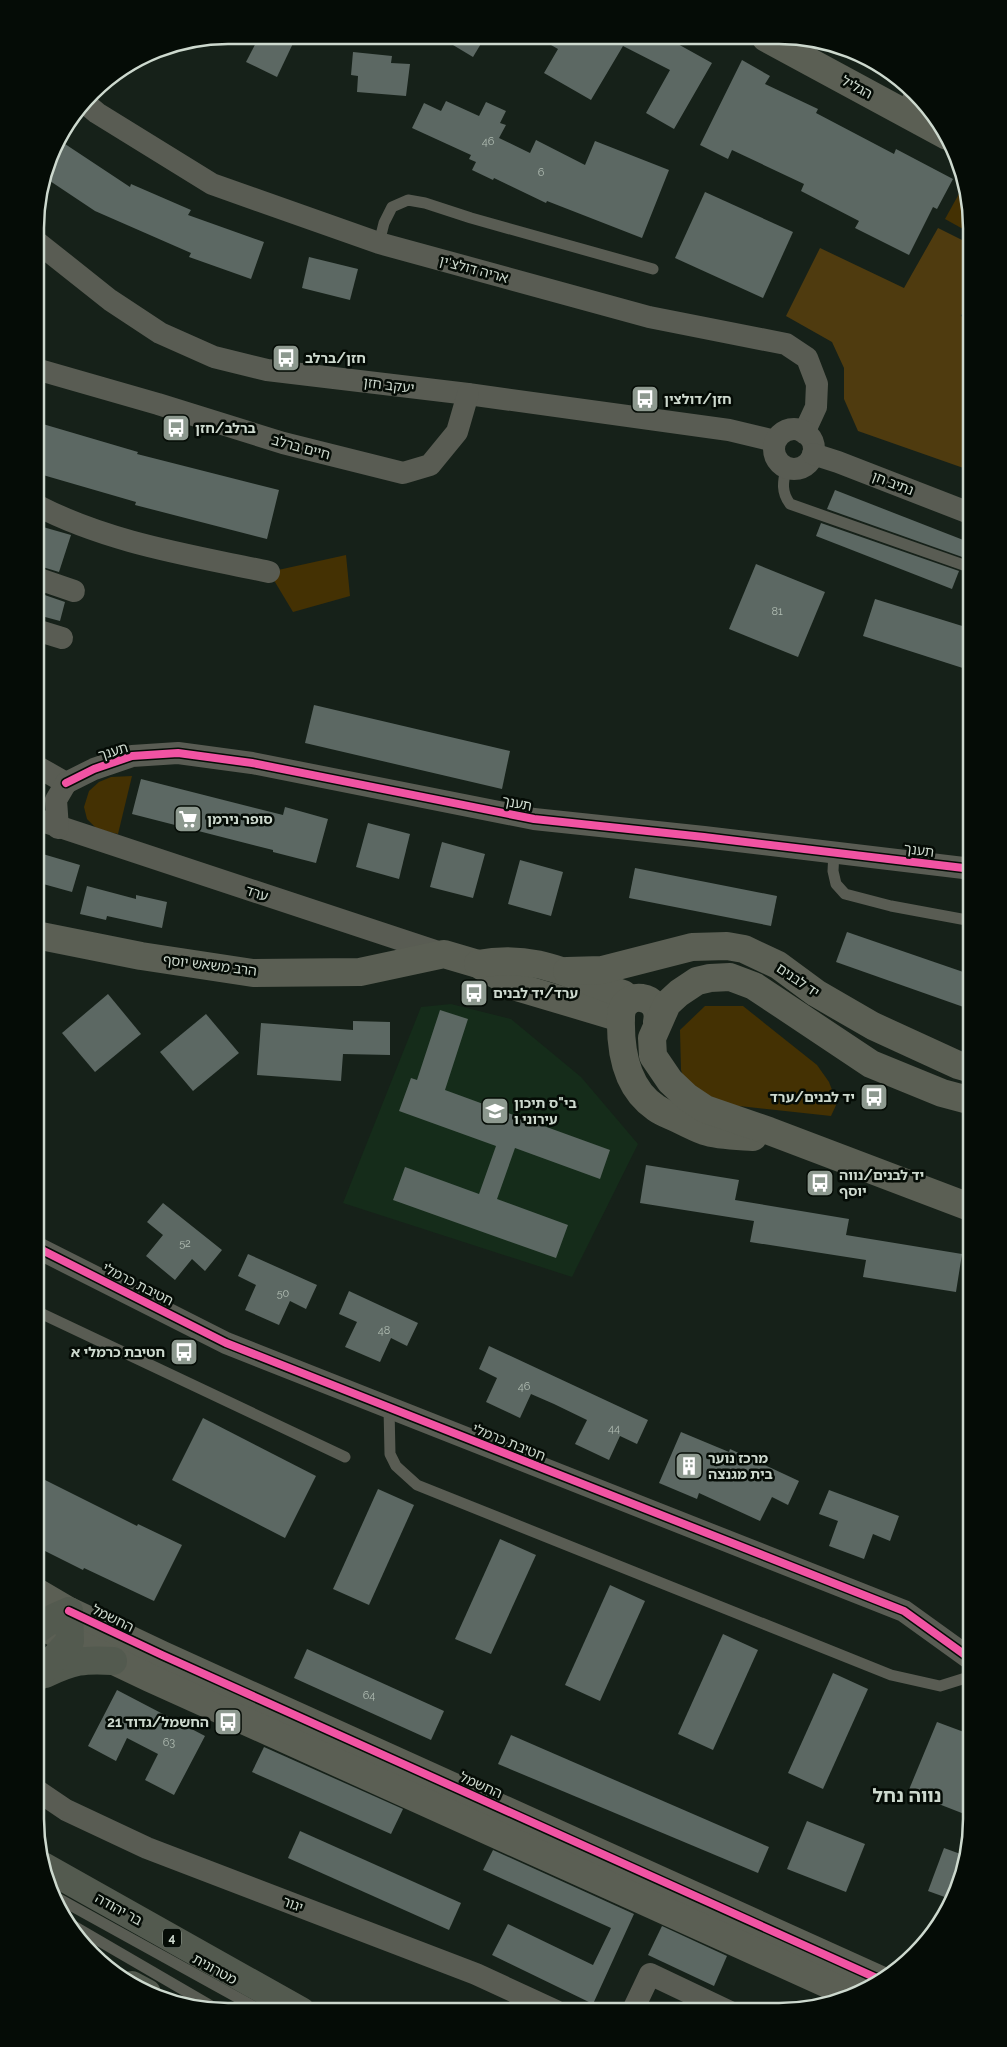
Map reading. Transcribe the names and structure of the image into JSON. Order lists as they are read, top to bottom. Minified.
{"streets":{"highway":["בר יהודה","4"],"street":["הגליל","אריה דולצ'ין","יעקב חזן","חיים ברלב","נתיב חן","תענך","ערד","הרב משאש יוסף","יד לבנים","חטיבת כרמלי","החשמל","יגור"],"lane":["מטרונית"]},"crossings":[["אריה דולצ'ין","יעקב חזן"],["אריה דולצ'ין","נתיב חן"],["יעקב חזן","חיים ברלב"],["יעקב חזן","נתיב חן"],["ערד","הרב משאש יוסף"],["ערד","יד לבנים"]],"districts":["נווה נחל"],"places":{"bus stop":["חזן/ברלב","חזן/דולצין","ברלב/חזן","ערד/יד לבנים","יד לבנים/ערד","יד לבנים/נווה יוסף","חטיבת כרמלי א","החשמל/גדוד 21"],"supermarket":["סופר נירמן"],"school or university":["בי\"ס תיכון עירוני ו"],"building":["מרכז נוער בית מגנצה"]},"house_numbers":["46","6","81","52","50","48","46","44","64","63"]}
